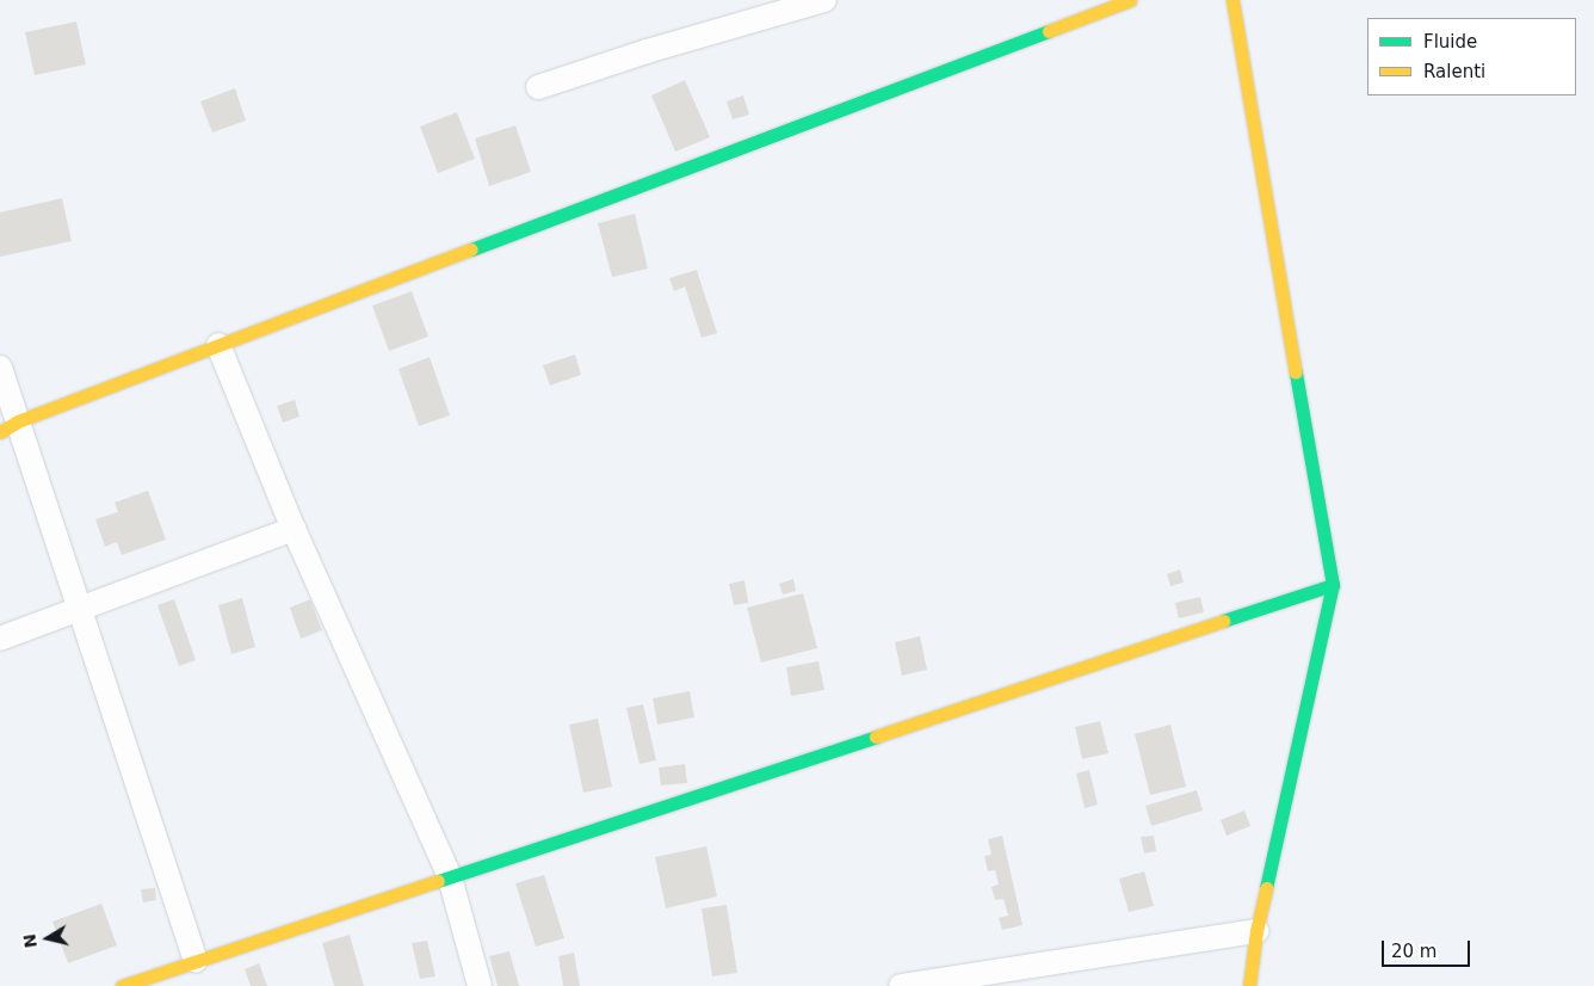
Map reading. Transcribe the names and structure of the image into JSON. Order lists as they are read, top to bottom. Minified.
{"legend":["Fluide","Ralenti"],"scale_bar":"20 m","north":"left"}
